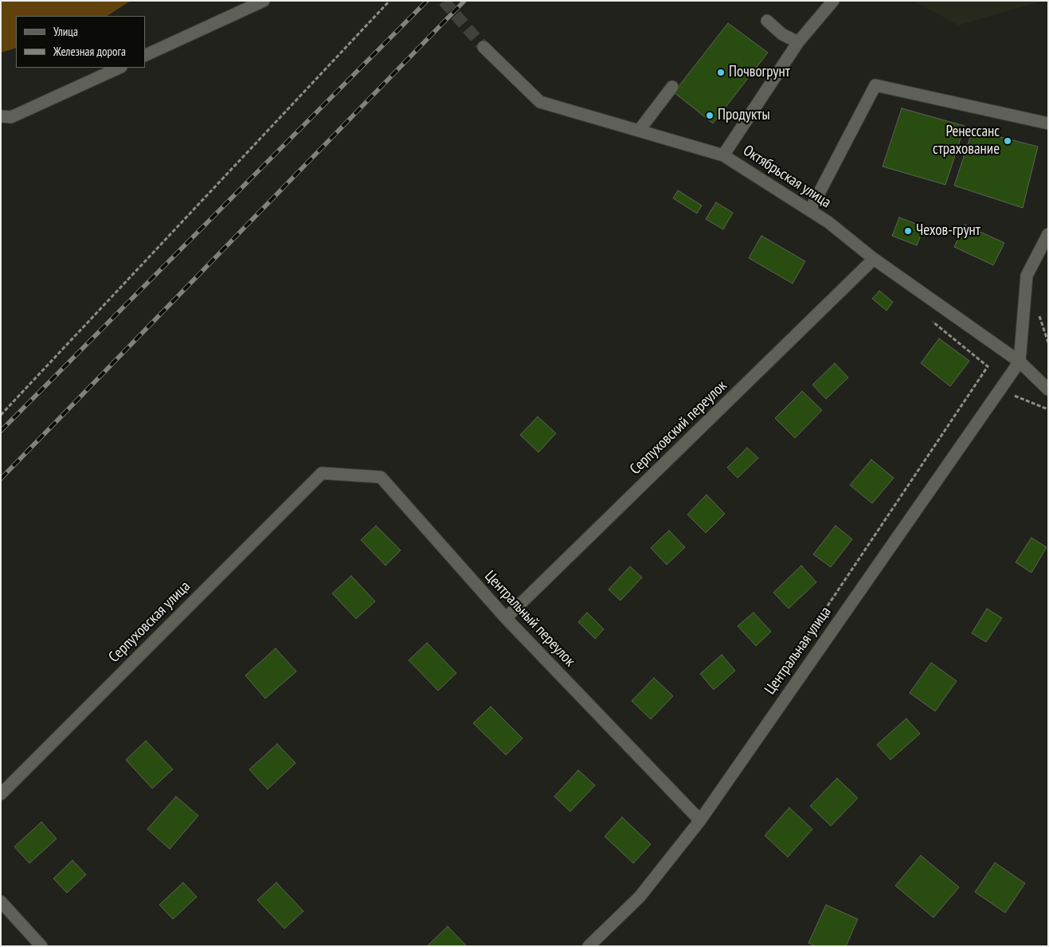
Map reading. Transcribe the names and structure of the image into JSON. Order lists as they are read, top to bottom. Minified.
{"streets":{"street":["Октябрьская улица","Серпуховский переулок","Центральный переулок","Серпуховская улица","Центральная улица"]},"crossings":[["Октябрьская улица","Серпуховский переулок"],["Октябрьская улица","Центральная улица"],["Серпуховский переулок","Центральный переулок"],["Центральный переулок","Серпуховская улица"],["Центральный переулок","Центральная улица"]],"places":["Почвогрунт","Продукты","Ренессанс страхование","Чехов-грунт"],"legend":["Улица","Железная дорога"]}
